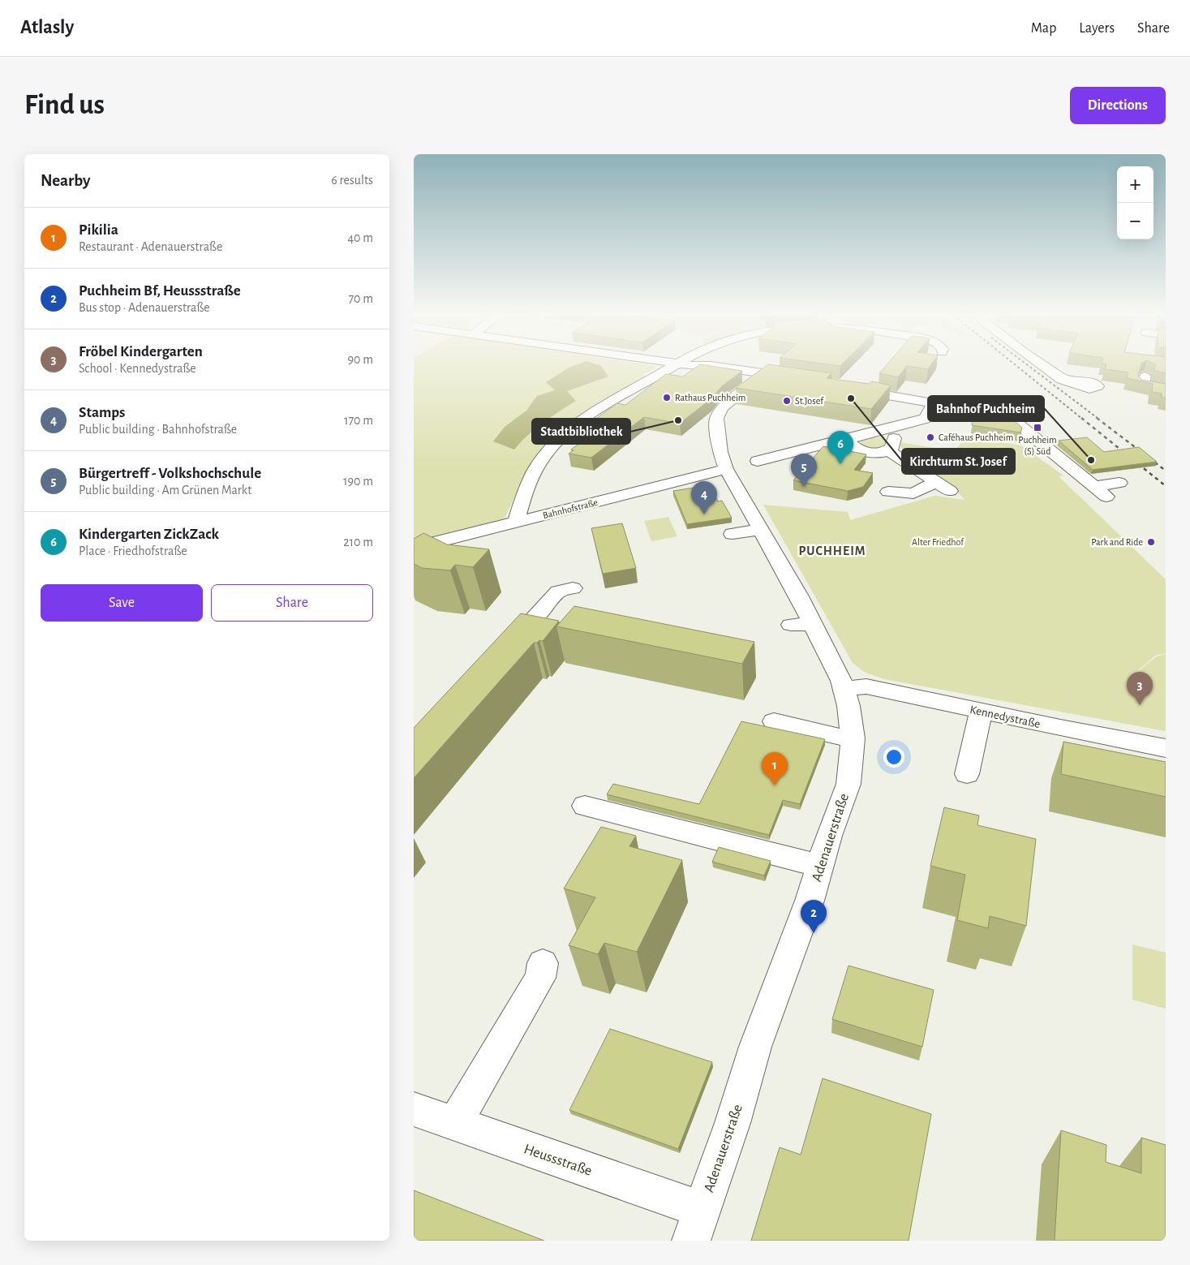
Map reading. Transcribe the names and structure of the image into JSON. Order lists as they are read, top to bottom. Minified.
{"streets":{"street":["Bahnhofstraße","Kennedystraße","Adenauerstraße","Heussstraße"]},"crossings":[["Bahnhofstraße","Adenauerstraße"],["Kennedystraße","Adenauerstraße"],["Adenauerstraße","Heussstraße"]],"districts":["PUCHHEIM"],"parks":["Alter Friedhof"],"places":{"other":["Rathaus Puchheim","Kirchturm St. Josef","St.Josef","Stadtbibliothek","Caféhaus Puchheim","Bahnhof Puchheim","Park and Ride"],"transit":["Puchheim (S) Süd"]},"page":{"header":"Atlasly","nav":["Map","Layers","Share"],"buttons":["Directions",["Save","Share"]],"title":"Find us","heading":["Nearby","6 results"],"map_buttons":["+","−"],"list":[{"mark":"1","name":"Pikilia","note":"Restaurant · Adenauerstraße","value":"40 m"},{"mark":"2","name":"Puchheim Bf, Heussstraße","note":"Bus stop · Adenauerstraße","value":"70 m"},{"mark":"3","name":"Fröbel Kindergarten","note":"School · Kennedystraße","value":"90 m"},{"mark":"4","name":"Stamps","note":"Public building · Bahnhofstraße","value":"170 m"},{"mark":"5","name":"Bürgertreff - Volkshochschule","note":"Public building · Am Grünen Markt","value":"190 m"},{"mark":"6","name":"Kindergarten ZickZack","note":"Place · Friedhofstraße","value":"210 m"}],"pins":["6","5","4","3","1","2"]}}
